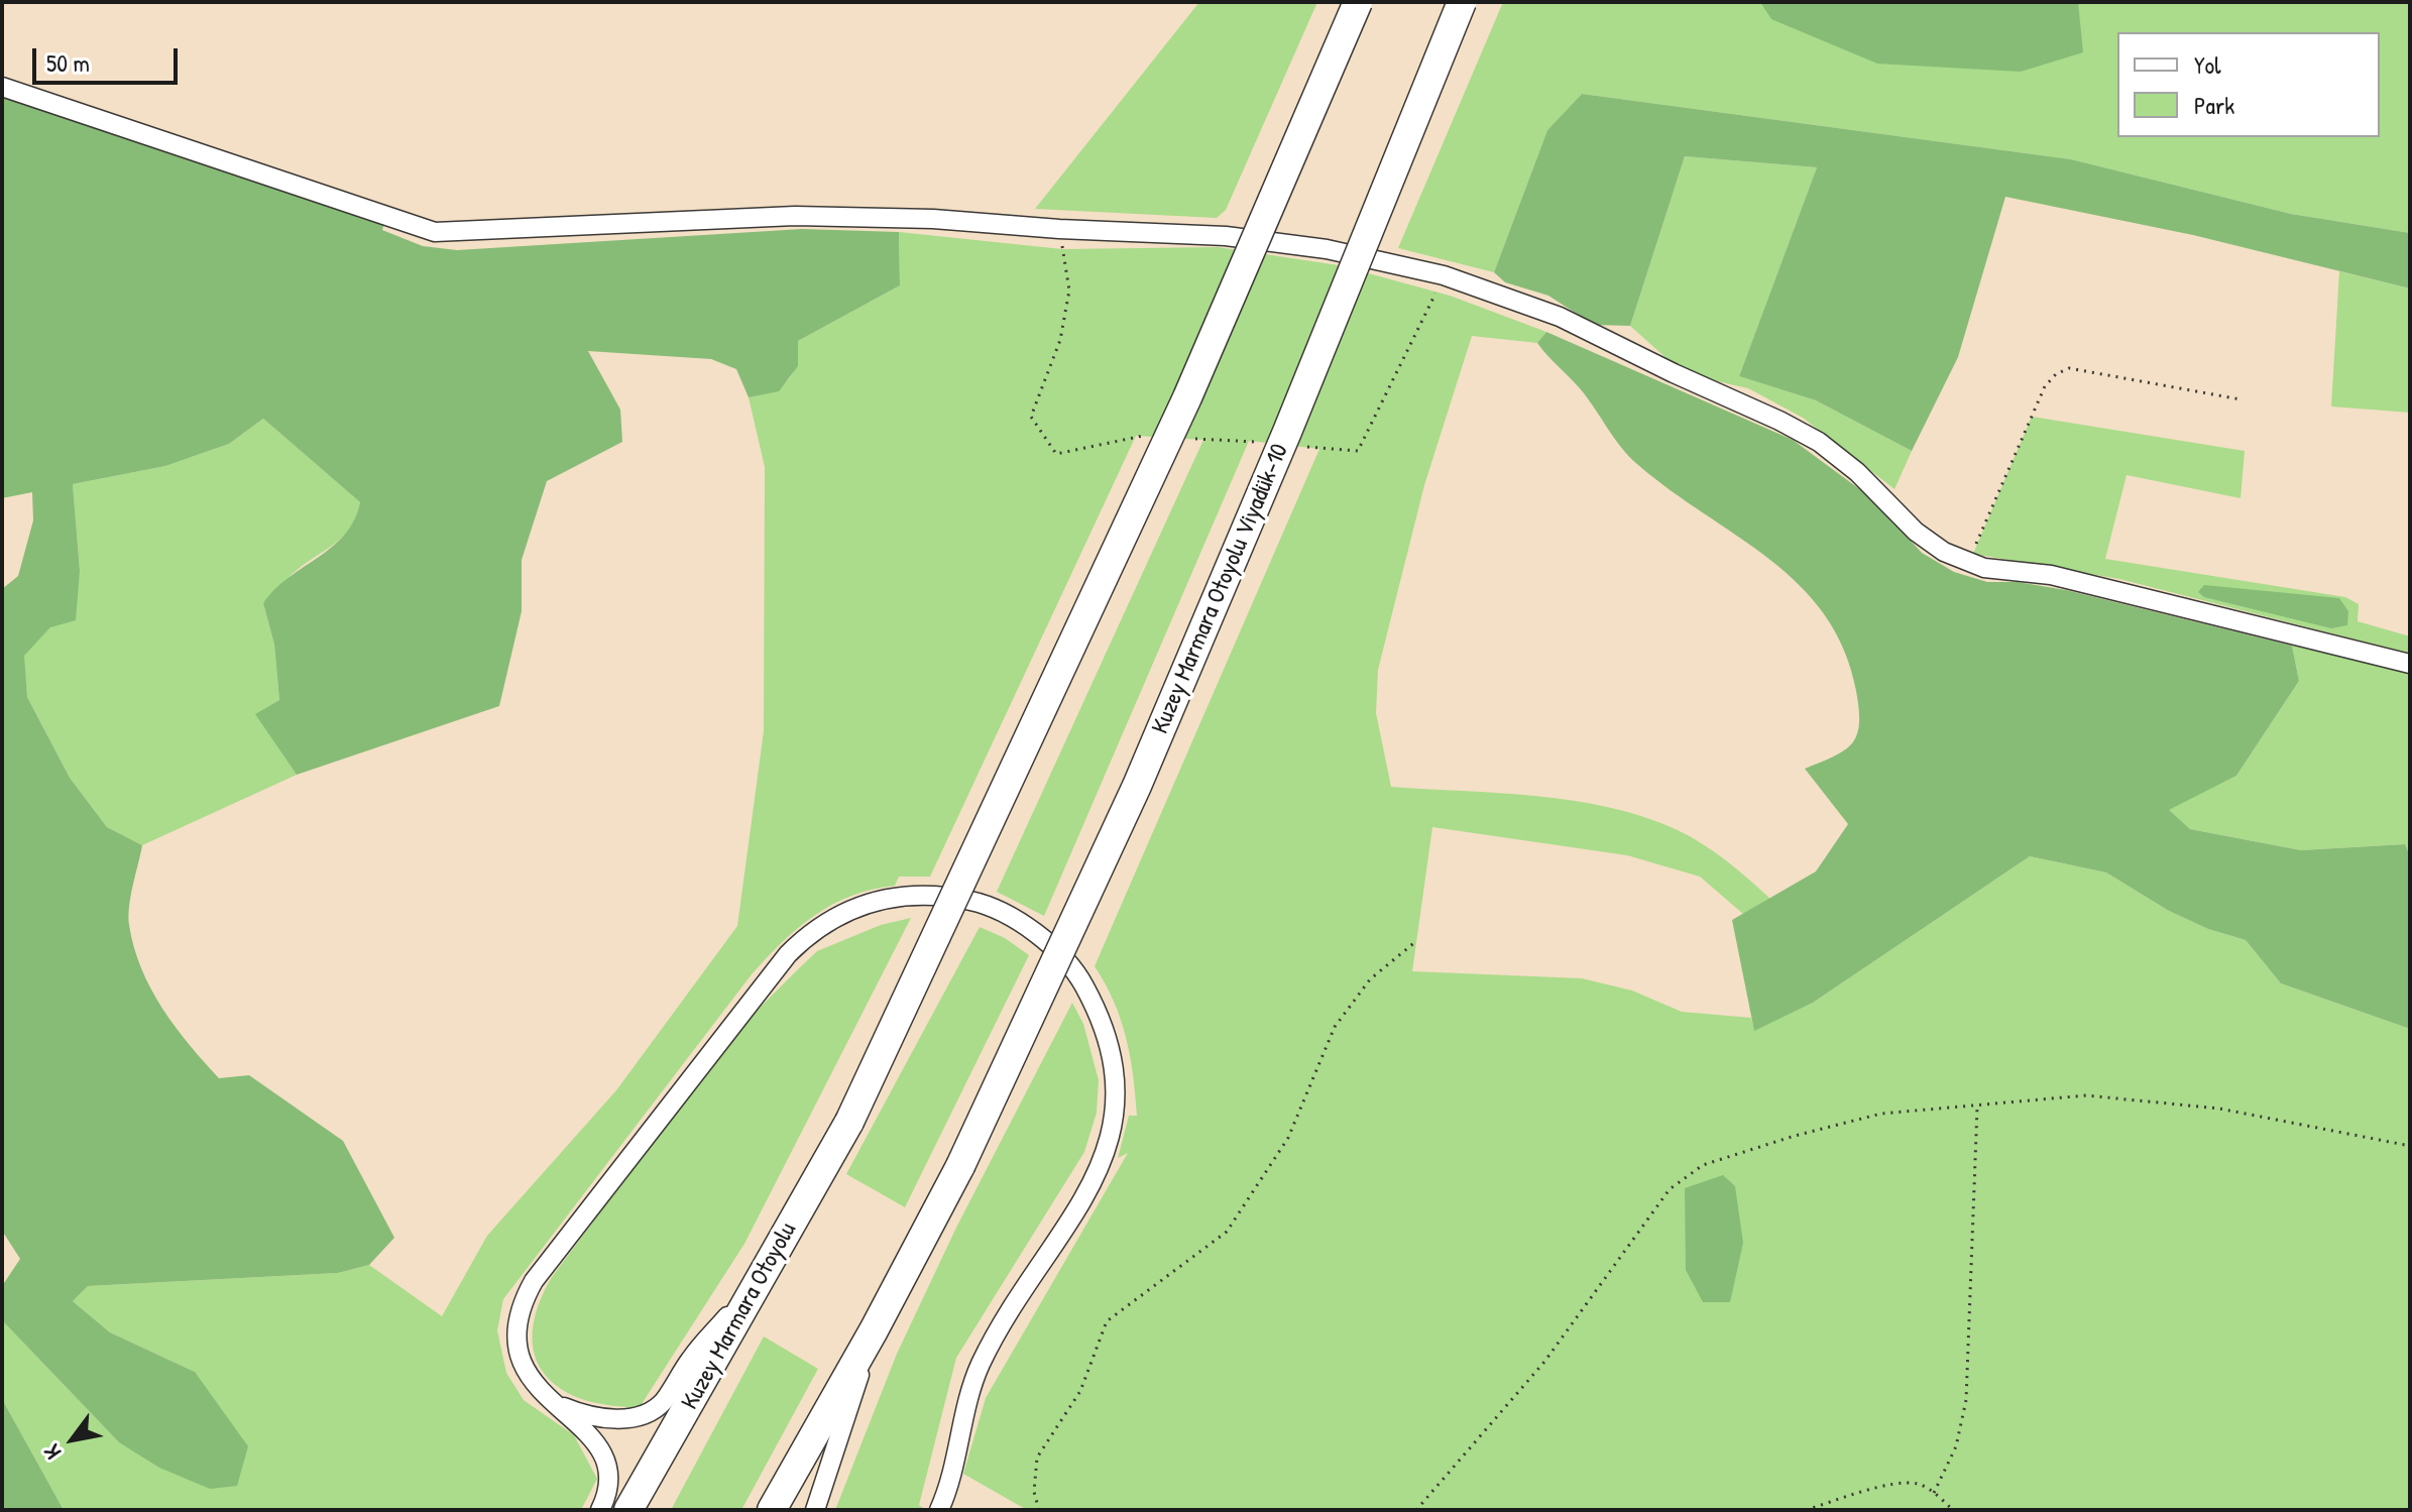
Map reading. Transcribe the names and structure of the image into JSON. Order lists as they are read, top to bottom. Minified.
{"streets":{"highway":["Kuzey Marmara Otoyolu Viyadük-10","Kuzey Marmara Otoyolu"]},"legend":["Yol","Park"],"scale_bar":"50 m","north":"bottom left"}
